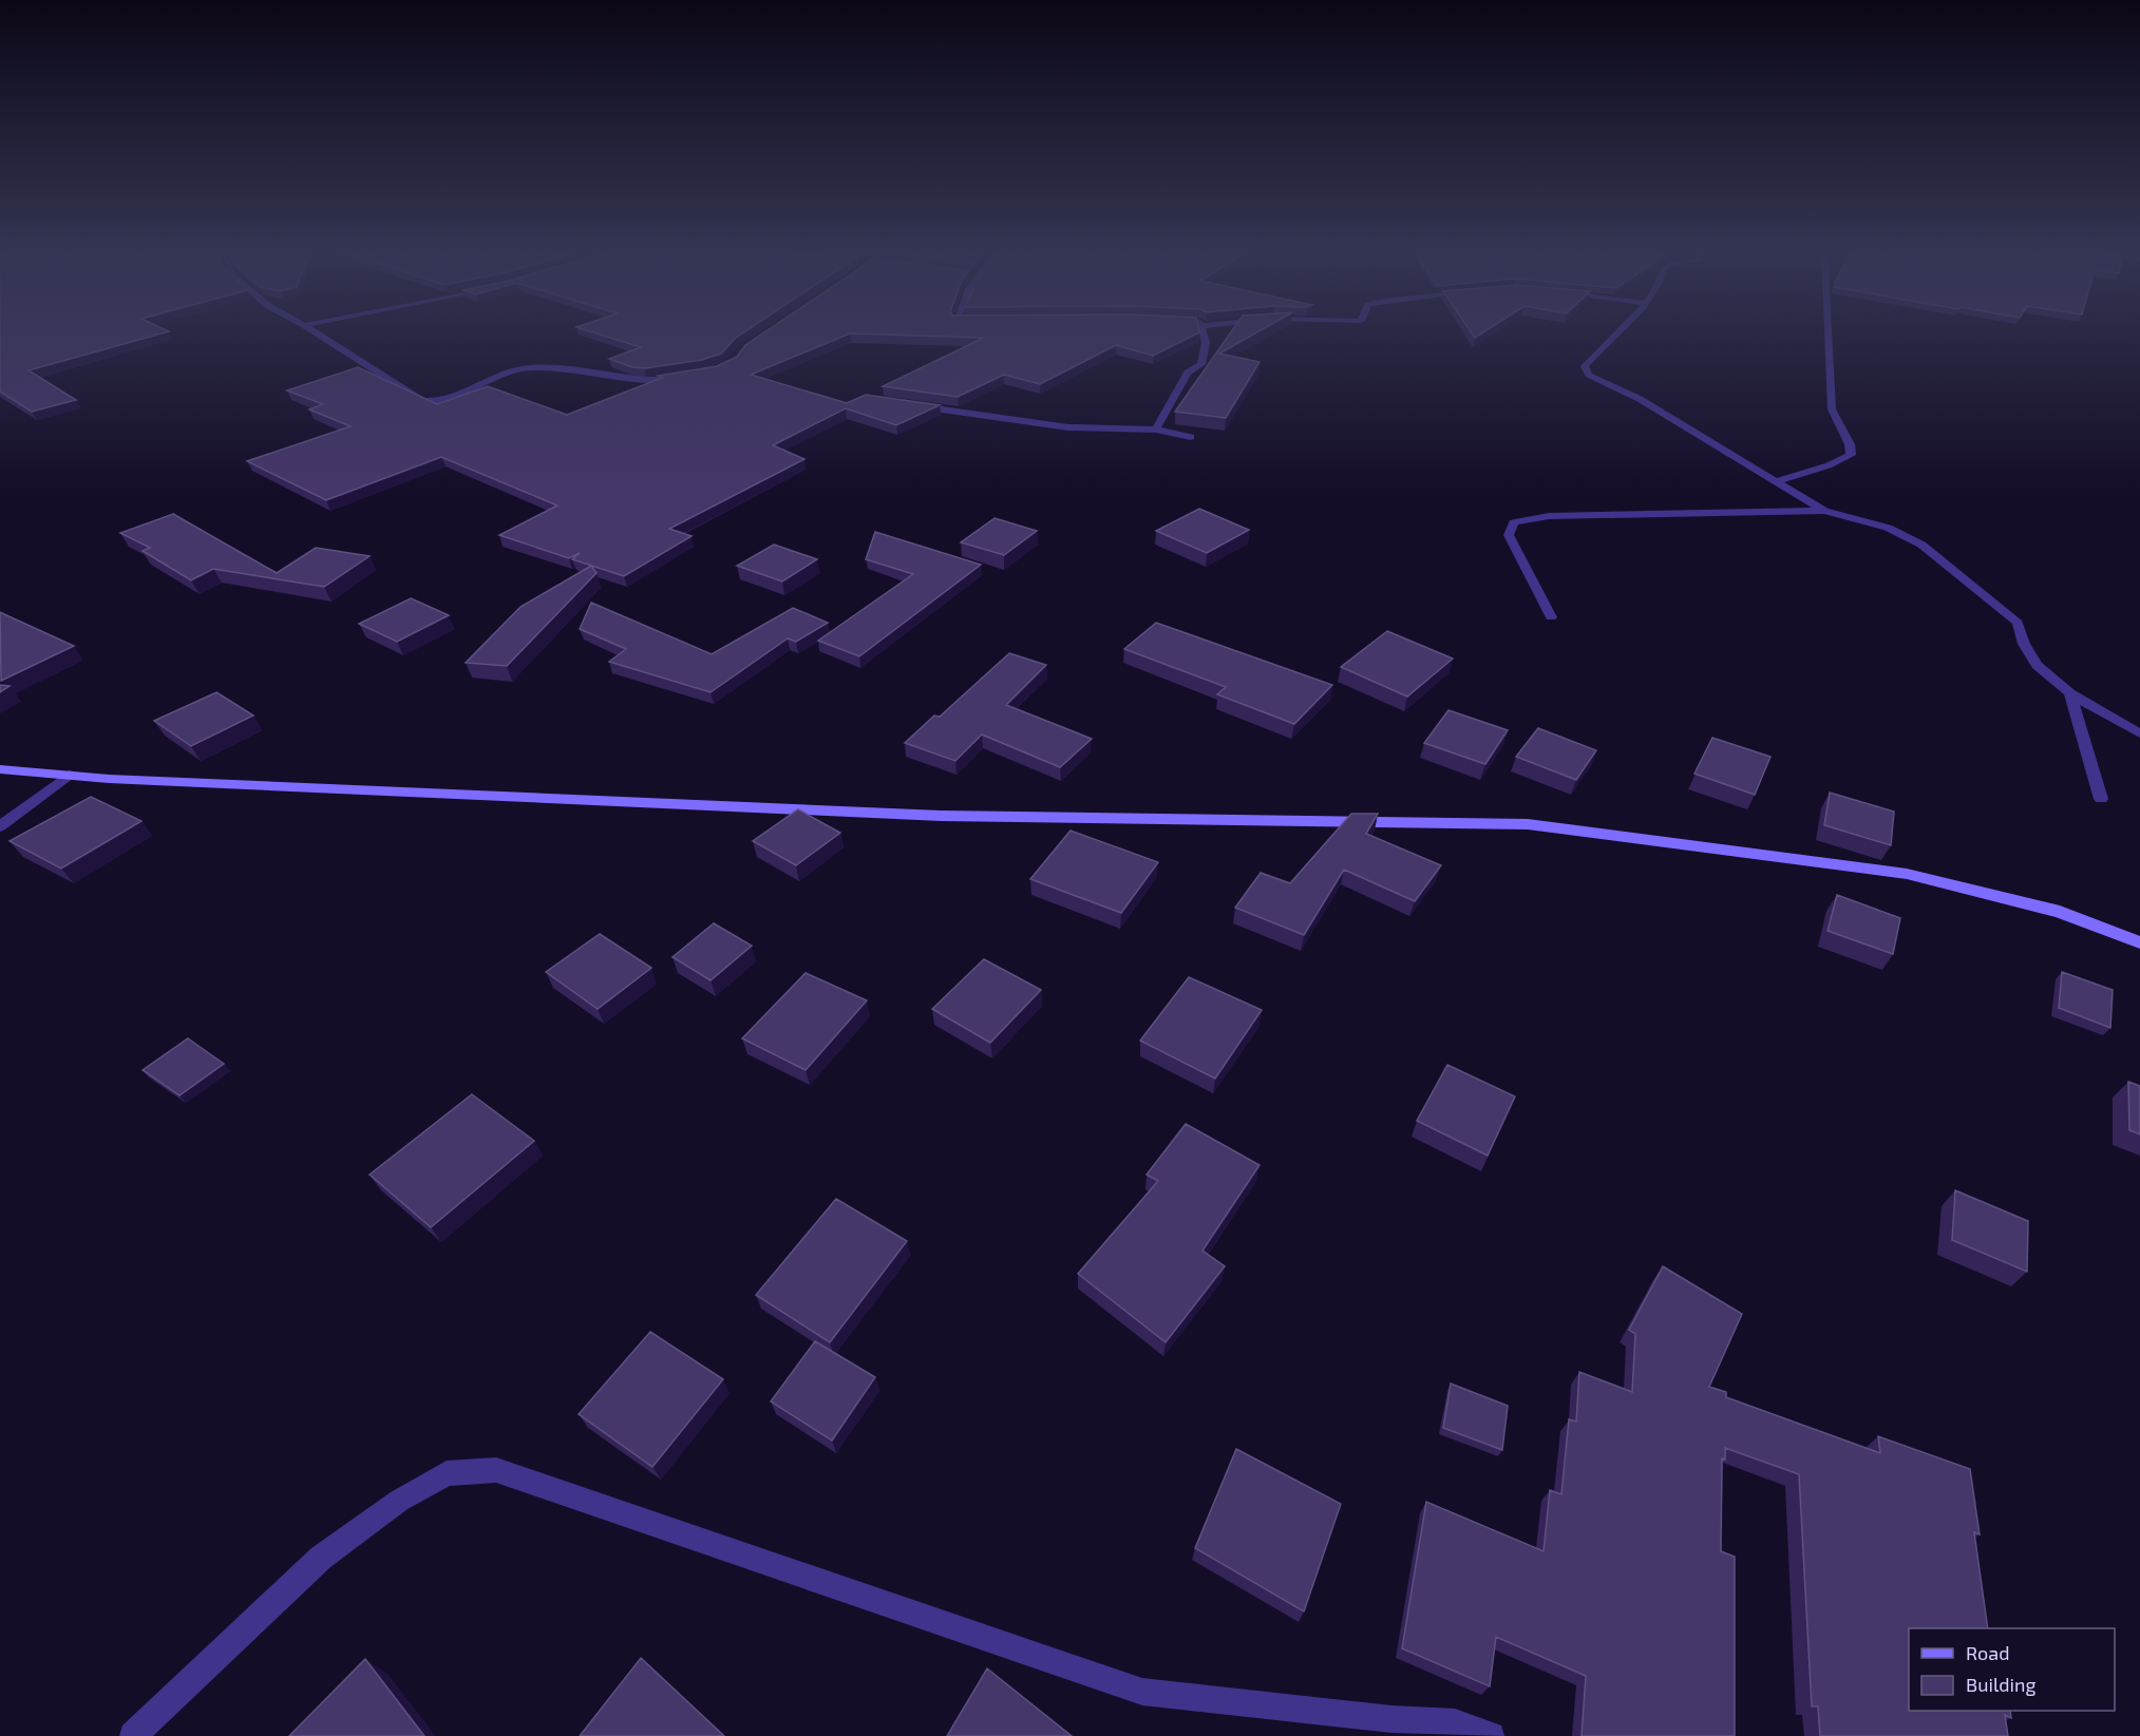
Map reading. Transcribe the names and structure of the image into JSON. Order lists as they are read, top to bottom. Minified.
{"legend":["Road","Building"]}
